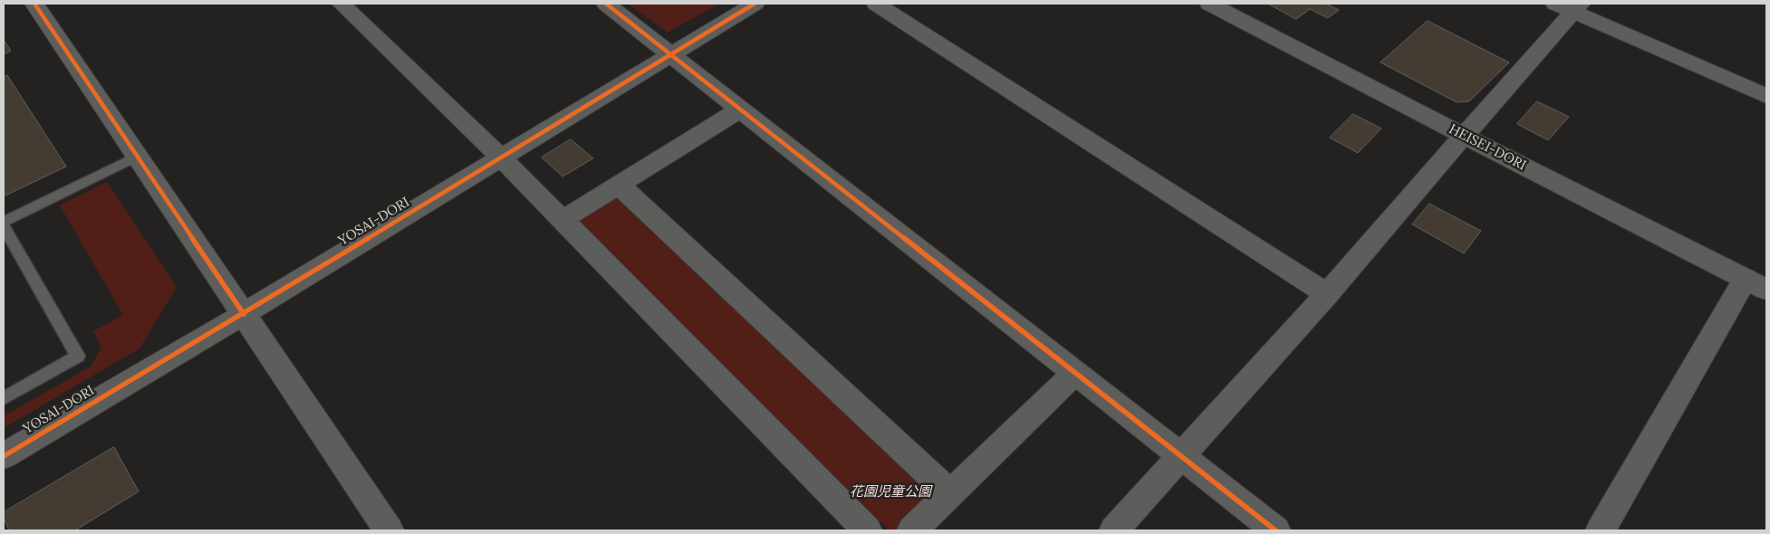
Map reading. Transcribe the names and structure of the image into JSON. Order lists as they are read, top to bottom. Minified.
{"streets":{"street":["HEISEI-DORI","YOSAI-DORI"]},"parks":["花園児童公園"]}
